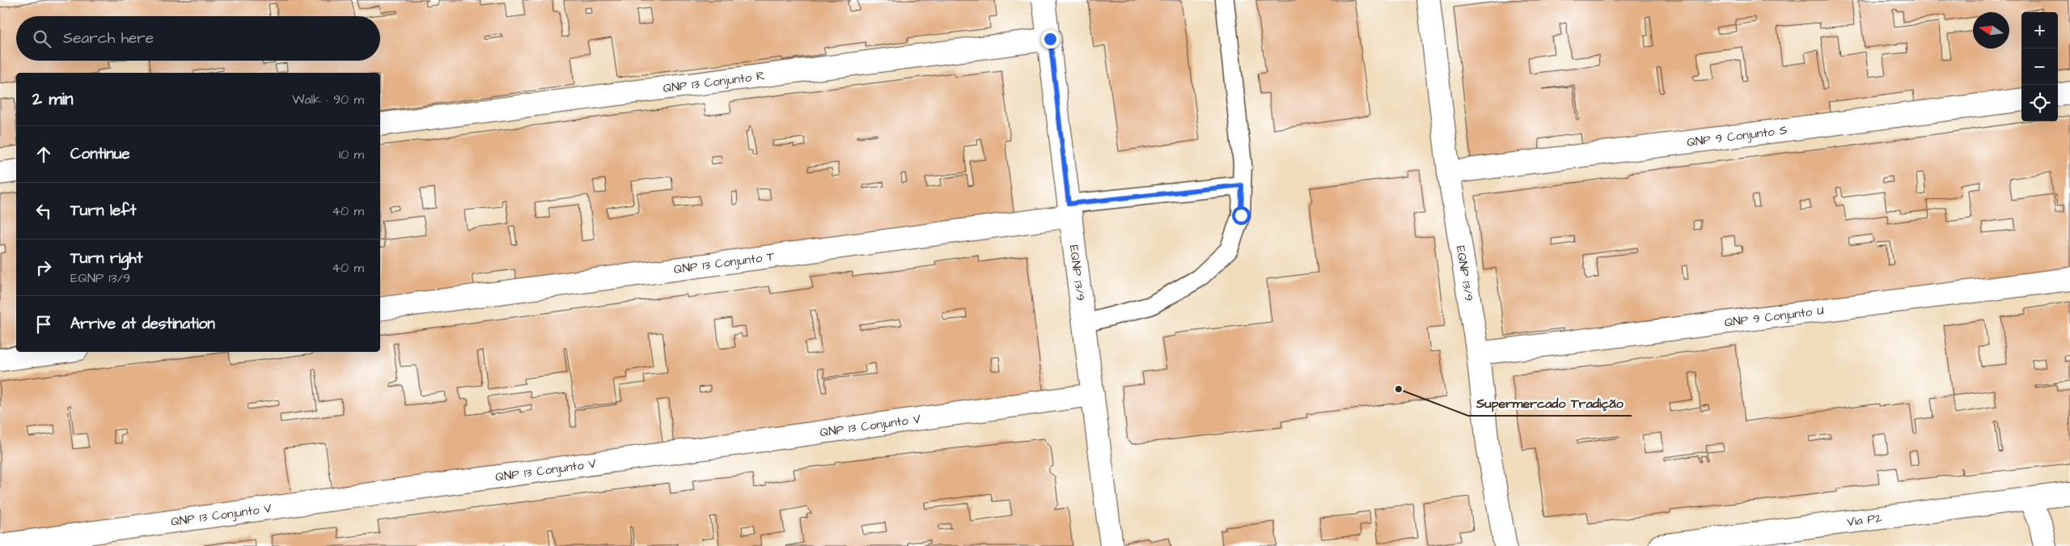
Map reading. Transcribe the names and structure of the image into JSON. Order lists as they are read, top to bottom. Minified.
{"streets":{"street":["QNP 13 Conjunto R","QNP 9 Conjunto S","QNP 13 Conjunto T","EQNP 13/9","QNP 9 Conjunto U","QNP 13 Conjunto V","Via P2"]},"crossings":[["QNP 13 Conjunto R","EQNP 13/9"],["QNP 9 Conjunto S","EQNP 13/9"],["QNP 13 Conjunto T","EQNP 13/9"],["EQNP 13/9","QNP 9 Conjunto U"],["EQNP 13/9","QNP 13 Conjunto V"]],"places":["Supermercado Tradição"],"north":"left","page":{"map_buttons":["+","−"],"search":"Search here","heading":["2 min","Walk · 90 m"],"list":[["Continue","10 m"],["Turn left","40 m"],["Turn right","EQNP 13/9","40 m"],"Arrive at destination"]}}
